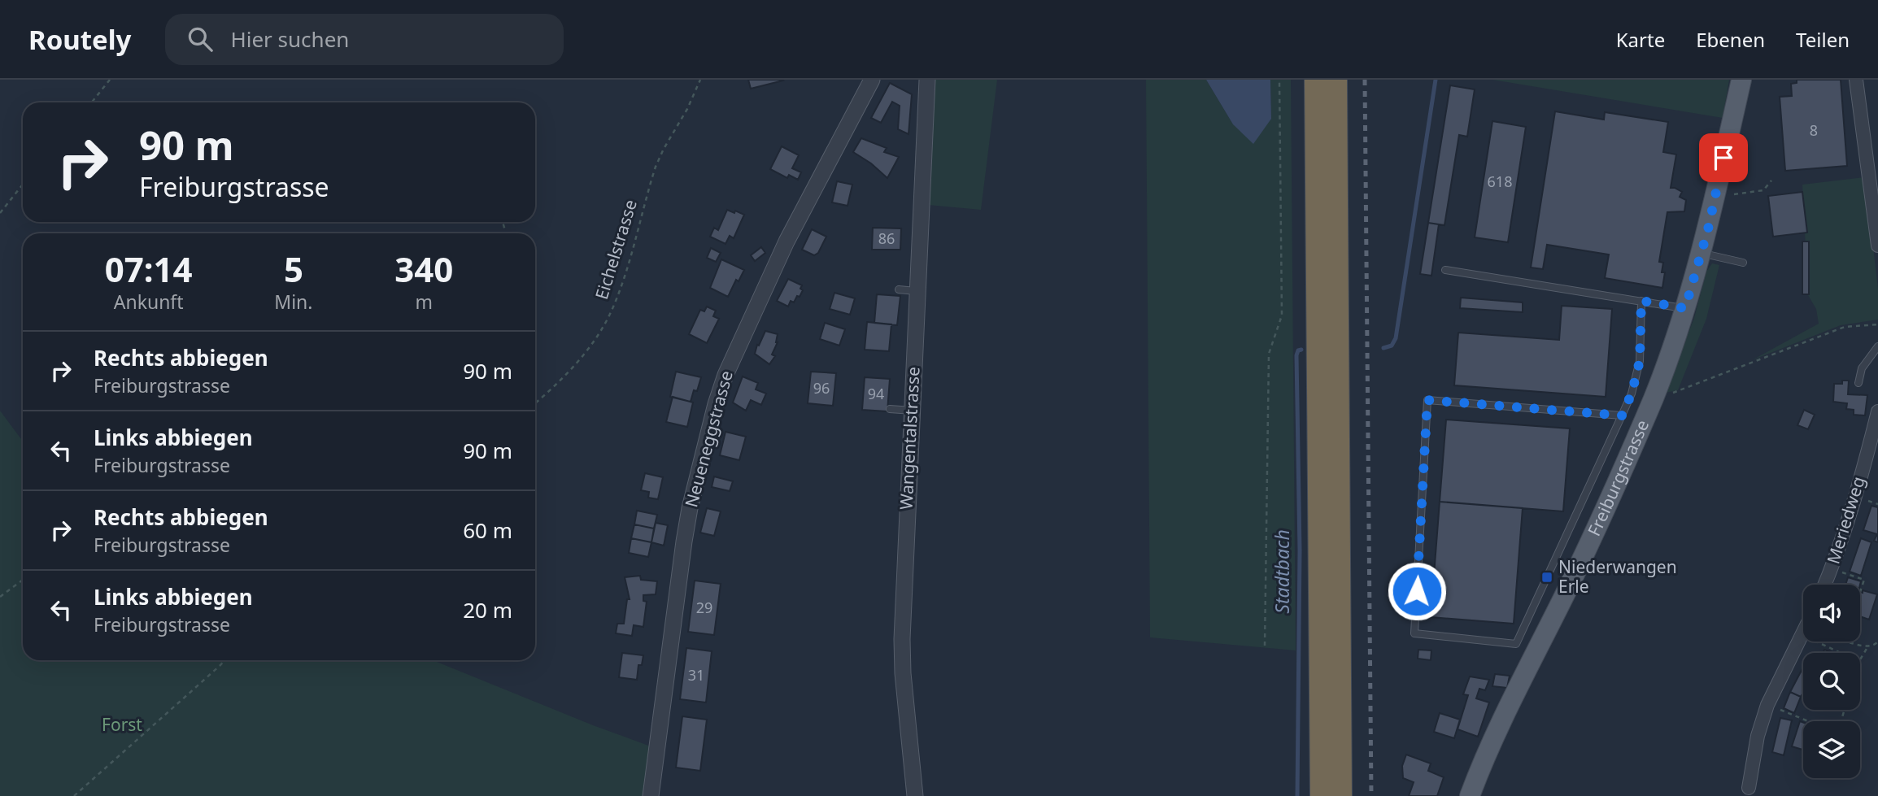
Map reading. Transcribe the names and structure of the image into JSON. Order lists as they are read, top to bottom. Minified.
{"streets":{"main road":["Freiburgstrasse"],"street":["Wangentalstrasse","Neueneggstrasse","Meriedweg"],"path":["Eichelstrasse"]},"water":["Stadtbach"],"parks":["Forst"],"places":{"transit":["Niederwangen Erle"]},"house_numbers":["8","618","86","96","94","29","31"],"page":{"header":"Routely","search":"Hier suchen","nav":["Karte","Ebenen","Teilen"],"turn":["90 m","Freiburgstrasse"],"eta":["07:14","Ankunft","5","Min.","340","m"],"list":[{"name":"Rechts abbiegen","note":"Freiburgstrasse","value":"90 m"},{"name":"Links abbiegen","note":"Freiburgstrasse","value":"90 m"},{"name":"Rechts abbiegen","note":"Freiburgstrasse","value":"60 m"},{"name":"Links abbiegen","note":"Freiburgstrasse","value":"20 m"}]}}
